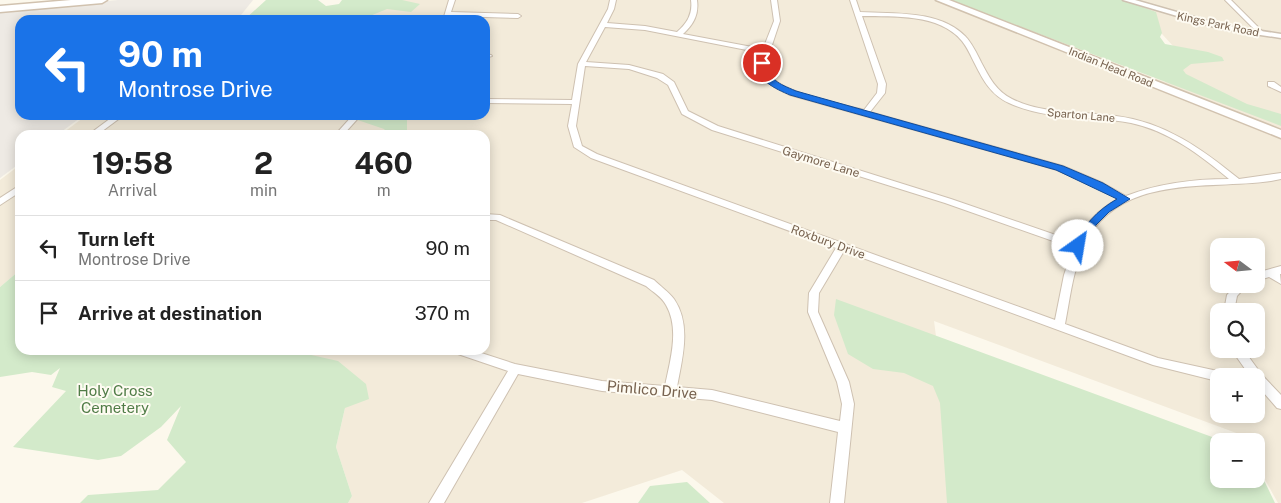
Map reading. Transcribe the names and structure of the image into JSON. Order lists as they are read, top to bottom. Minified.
{"streets":{"main road":["Indian Head Road"],"street":["Kings Park Road","Sparton Lane","Gaymore Lane","Roxbury Drive","Pimlico Drive"]},"crossings":[["Gaymore Lane","Roxbury Drive"]],"parks":["Holy Cross Cemetery"],"north":"left","page":{"turn":["90 m","Montrose Drive"],"eta":["19:58","Arrival","2","min","460","m"],"list":[{"name":"Turn left","note":"Montrose Drive","value":"90 m"},{"name":"Arrive at destination","value":"370 m"}],"map_buttons":["+","−"]}}
